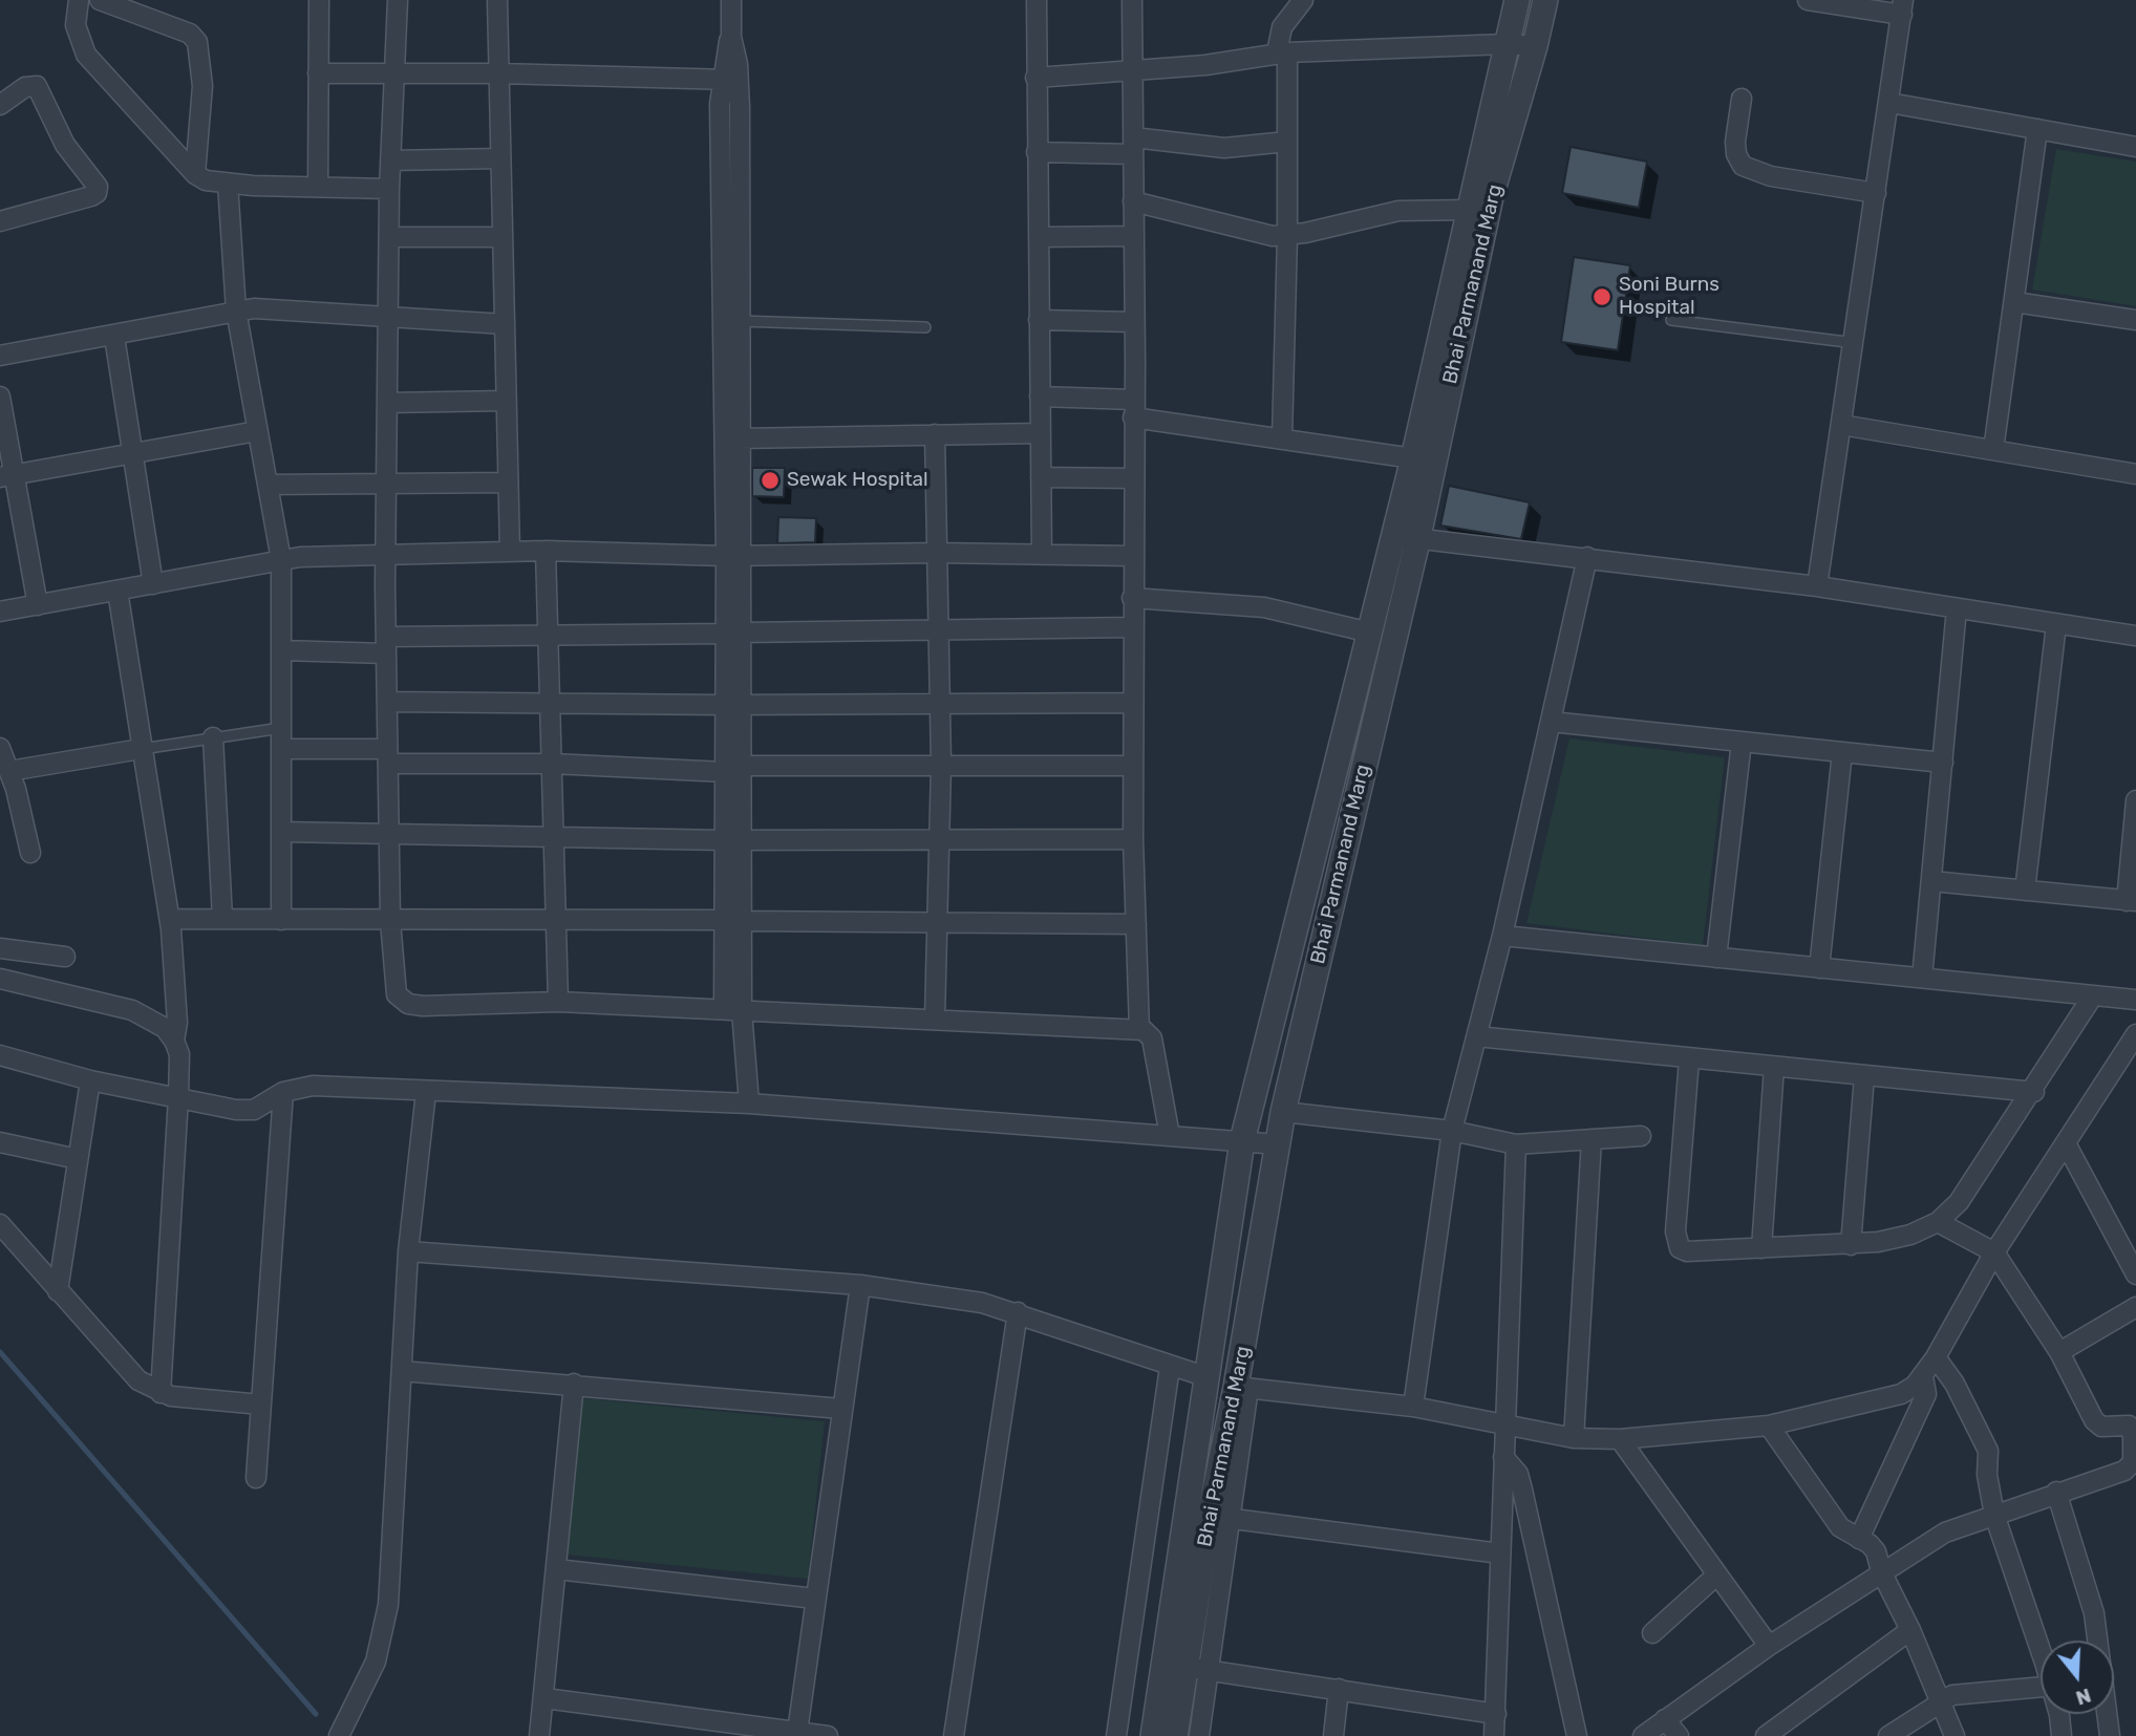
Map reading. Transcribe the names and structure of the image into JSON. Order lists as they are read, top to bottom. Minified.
{"streets":{"street":["Bhai Parmanand Marg"]},"places":["Soni Burns Hospital","Sewak Hospital"],"north":"bottom"}
